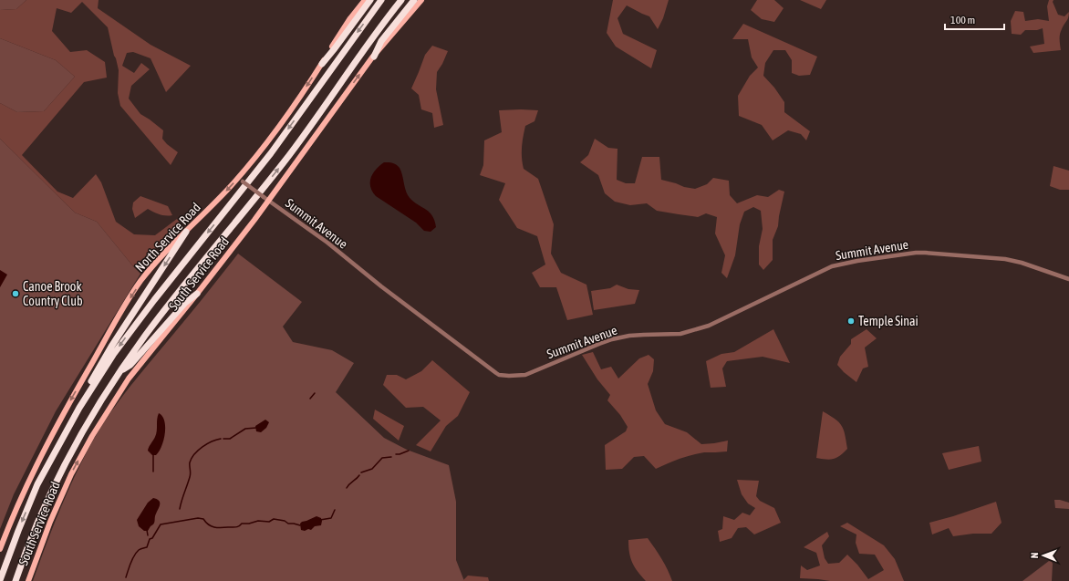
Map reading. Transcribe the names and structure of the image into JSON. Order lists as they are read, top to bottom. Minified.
{"streets":{"main road":["North Service Road","South Service Road"],"street":["Summit Avenue"]},"crossings":[["Summit Avenue","North Service Road"],["Summit Avenue","South Service Road"]],"one_way":["North Service Road","South Service Road"],"places":["Canoe Brook Country Club","Temple Sinai"],"scale_bar":"100 m","north":"left"}
